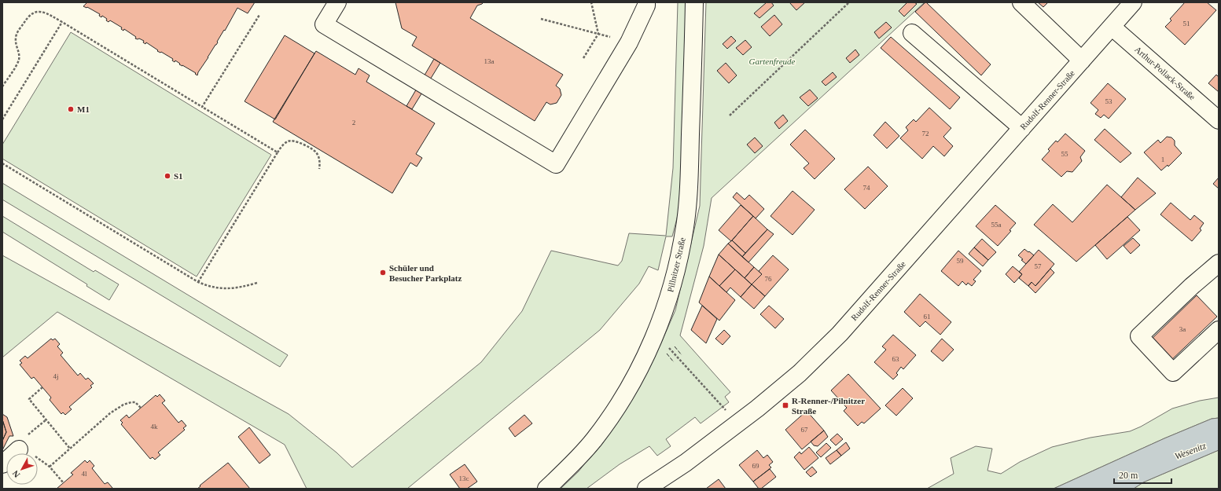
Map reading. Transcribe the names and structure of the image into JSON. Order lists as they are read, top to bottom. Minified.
{"streets":{"street":["Arthur-Pollack-Straße","Rudolf-Renner-Straße","Pillnitzer Straße"]},"crossings":[["Arthur-Pollack-Straße","Rudolf-Renner-Straße"]],"water":["Wesenitz"],"parks":["Gartenfreude"],"places":{"other":["M1","S1","Schüler und Besucher Parkplatz"],"transit":["R-Renner-/Pilnitzer Straße"]},"house_numbers":["51","13a","53","2","72","55","1","74","55a","59","57","76","61","3a","63","4j","4k","67","69","4l","13c"],"scale_bar":"20 m","north":"bottom left"}
